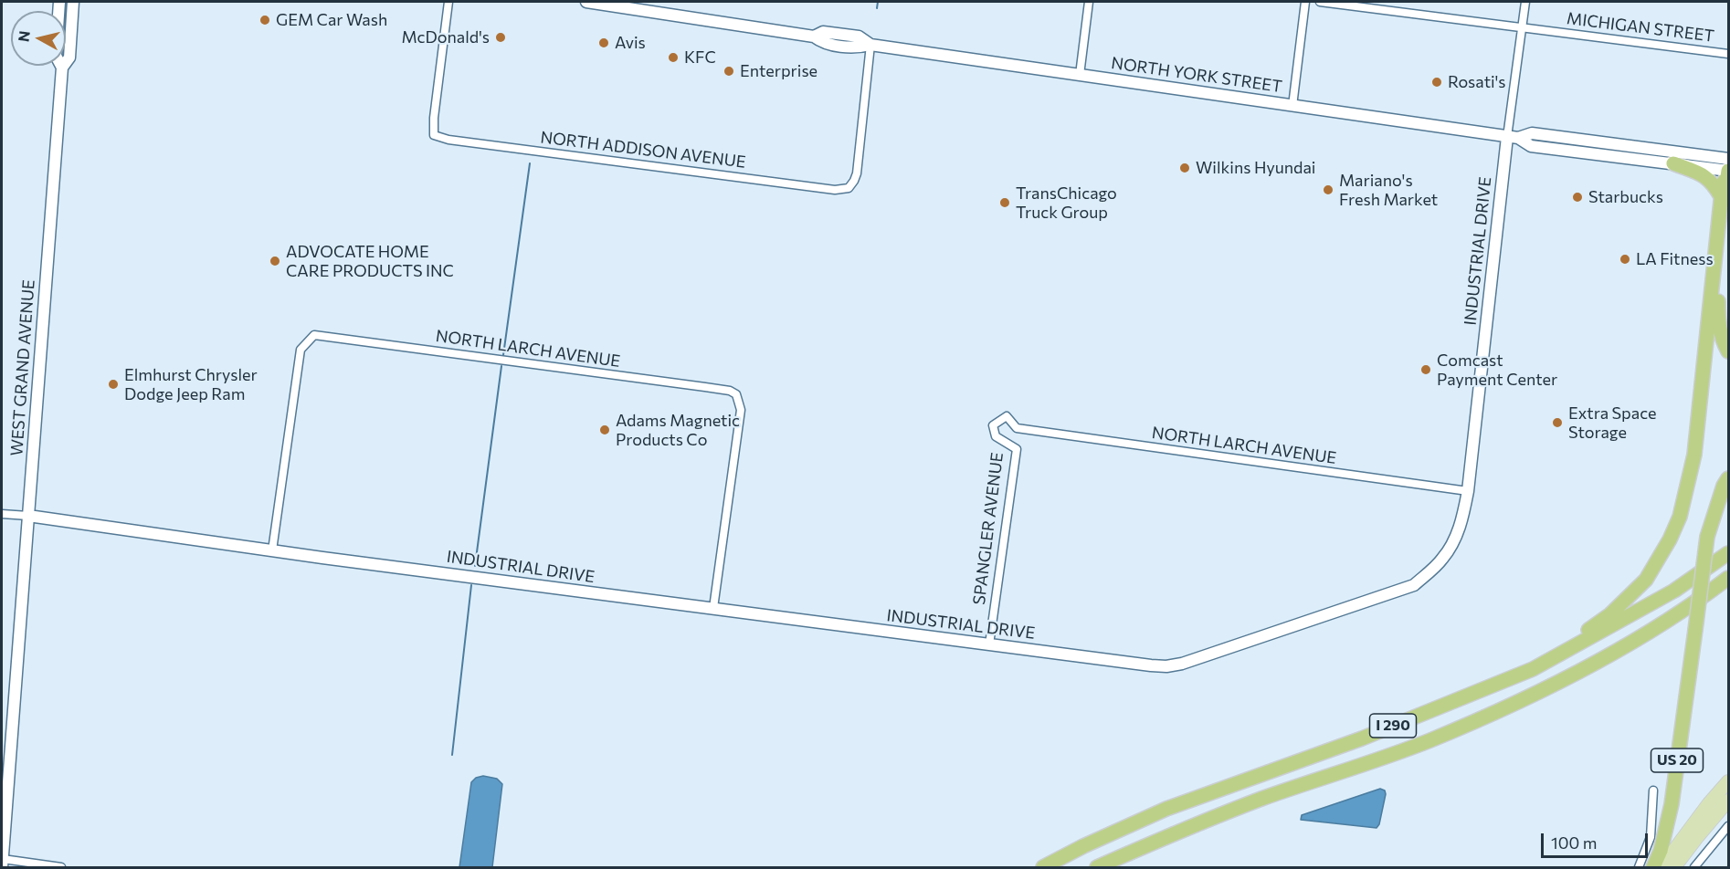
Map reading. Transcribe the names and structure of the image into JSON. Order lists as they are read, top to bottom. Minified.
{"streets":{"highway":["I 290","US 20"],"main road":["NORTH YORK STREET","INDUSTRIAL DRIVE","WEST GRAND AVENUE"],"street":["MICHIGAN STREET","NORTH ADDISON AVENUE","NORTH LARCH AVENUE","SPANGLER AVENUE"]},"crossings":[["NORTH YORK STREET","NORTH ADDISON AVENUE"],["NORTH YORK STREET","INDUSTRIAL DRIVE"],["INDUSTRIAL DRIVE","NORTH LARCH AVENUE"],["INDUSTRIAL DRIVE","WEST GRAND AVENUE"],["INDUSTRIAL DRIVE","SPANGLER AVENUE"],["NORTH LARCH AVENUE","SPANGLER AVENUE"]],"places":["GEM Car Wash","McDonald's","Avis","KFC","Enterprise","Rosati's","Wilkins Hyundai","Mariano's Fresh Market","Starbucks","TransChicago Truck Group","LA Fitness","ADVOCATE HOME CARE PRODUCTS INC","Comcast Payment Center","Elmhurst Chrysler Dodge Jeep Ram","Extra Space Storage","Adams Magnetic Products Co"],"scale_bar":"100 m","north":"left"}
